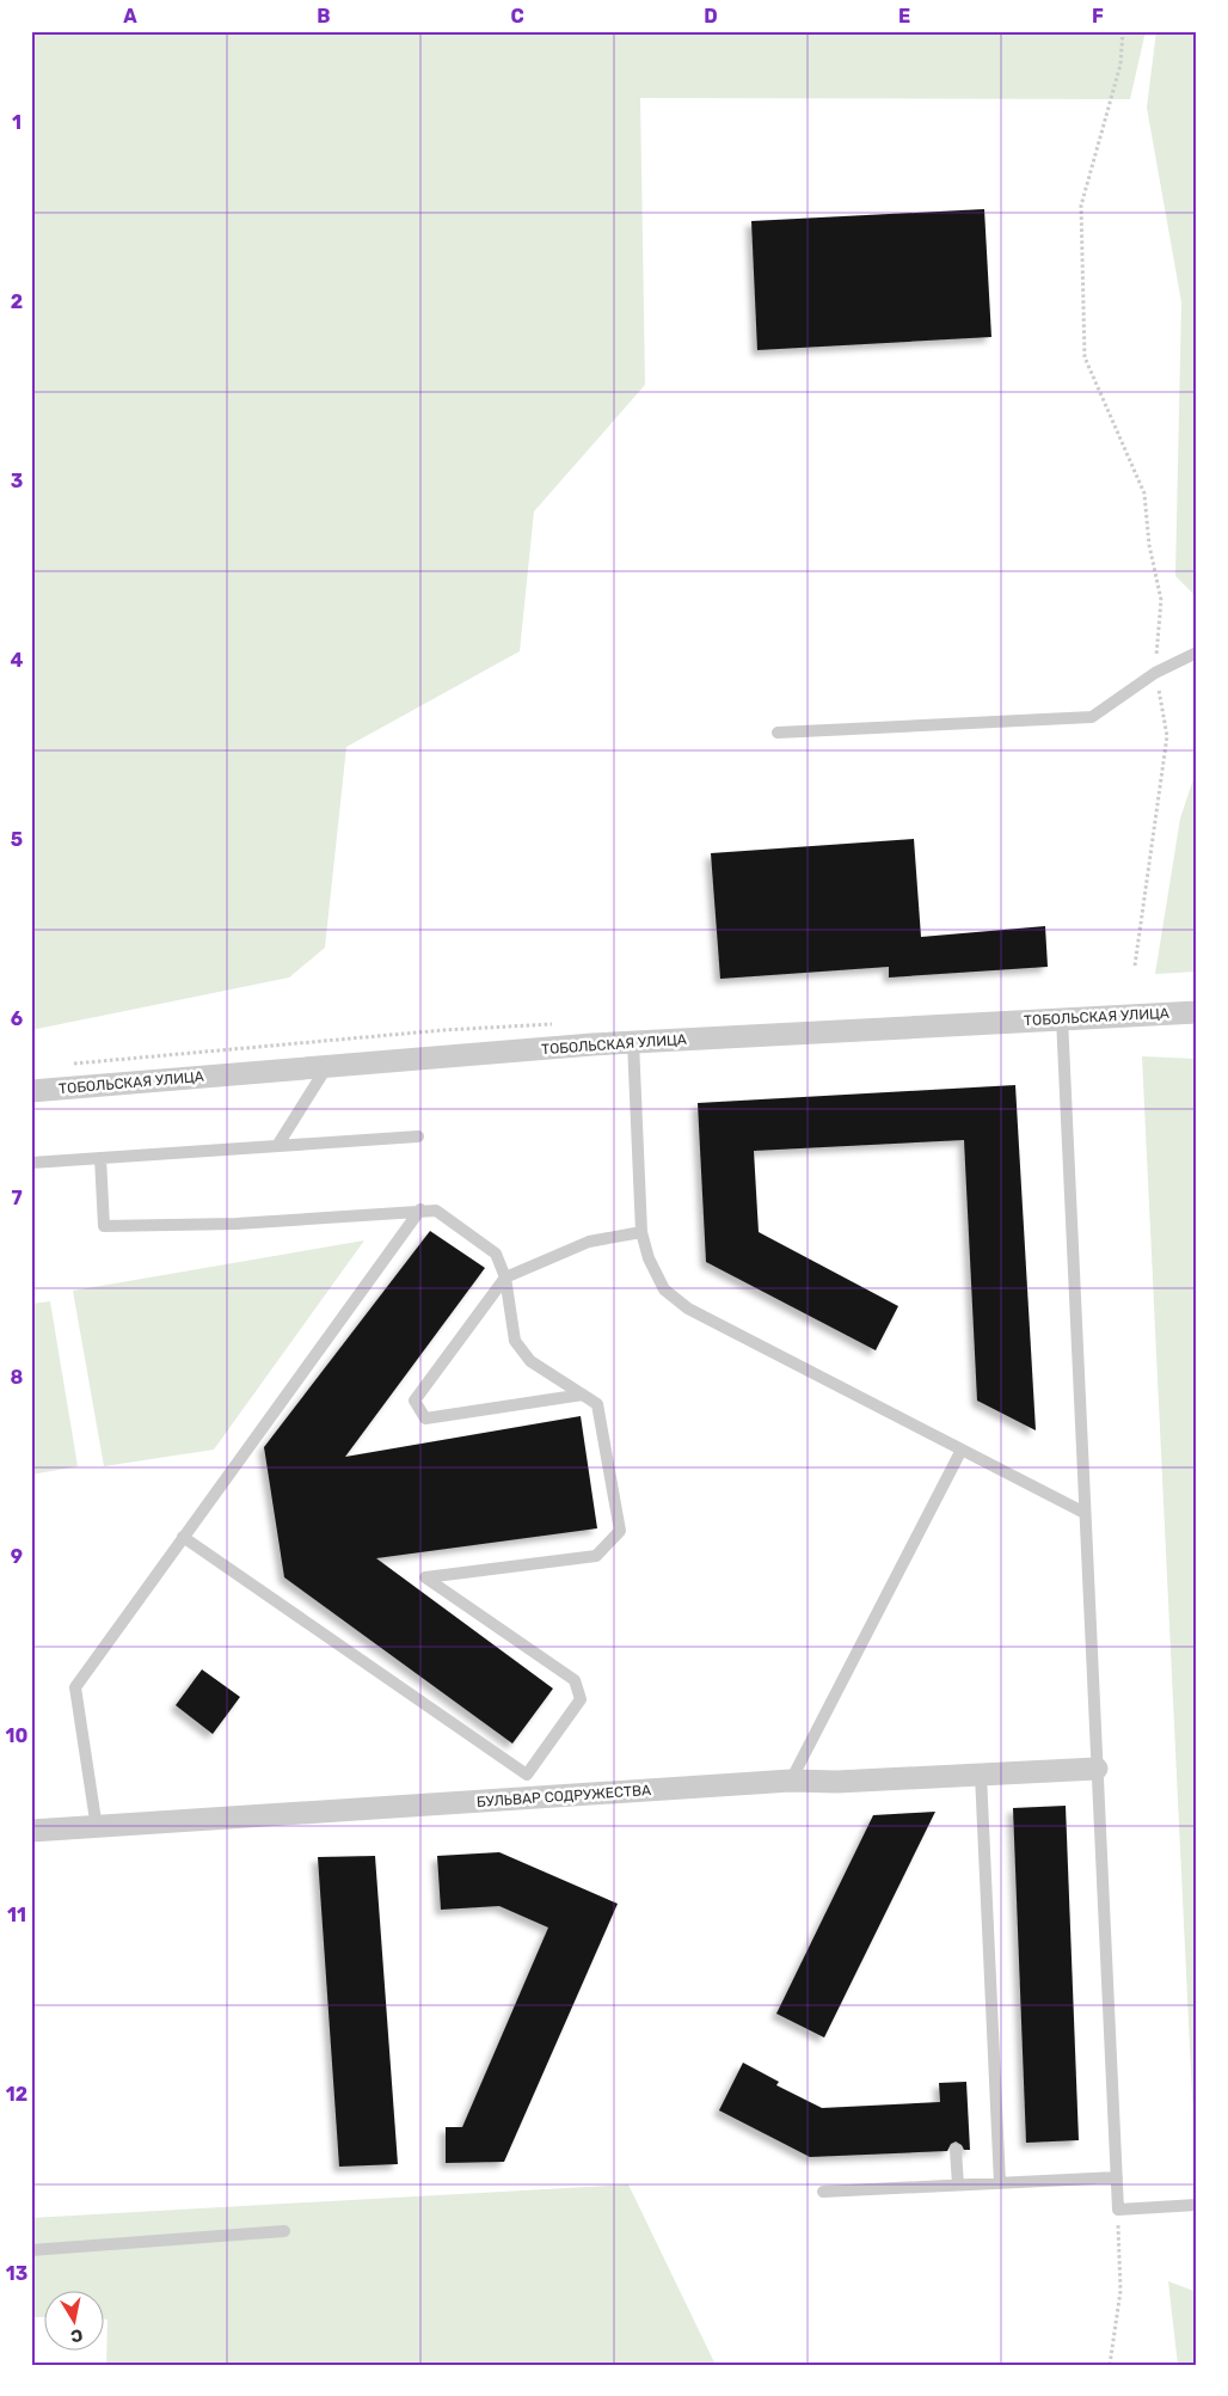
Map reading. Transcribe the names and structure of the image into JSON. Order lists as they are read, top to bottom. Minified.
{"streets":{"street":["ТОБОЛЬСКАЯ УЛИЦА","БУЛЬВАР СОДРУЖЕСТВА"]},"north":"bottom","grid":{"columns":["A","B","C","D","E","F"],"rows":["1","2","3","4","5","6","7","8","9","10","11","12","13"]}}
